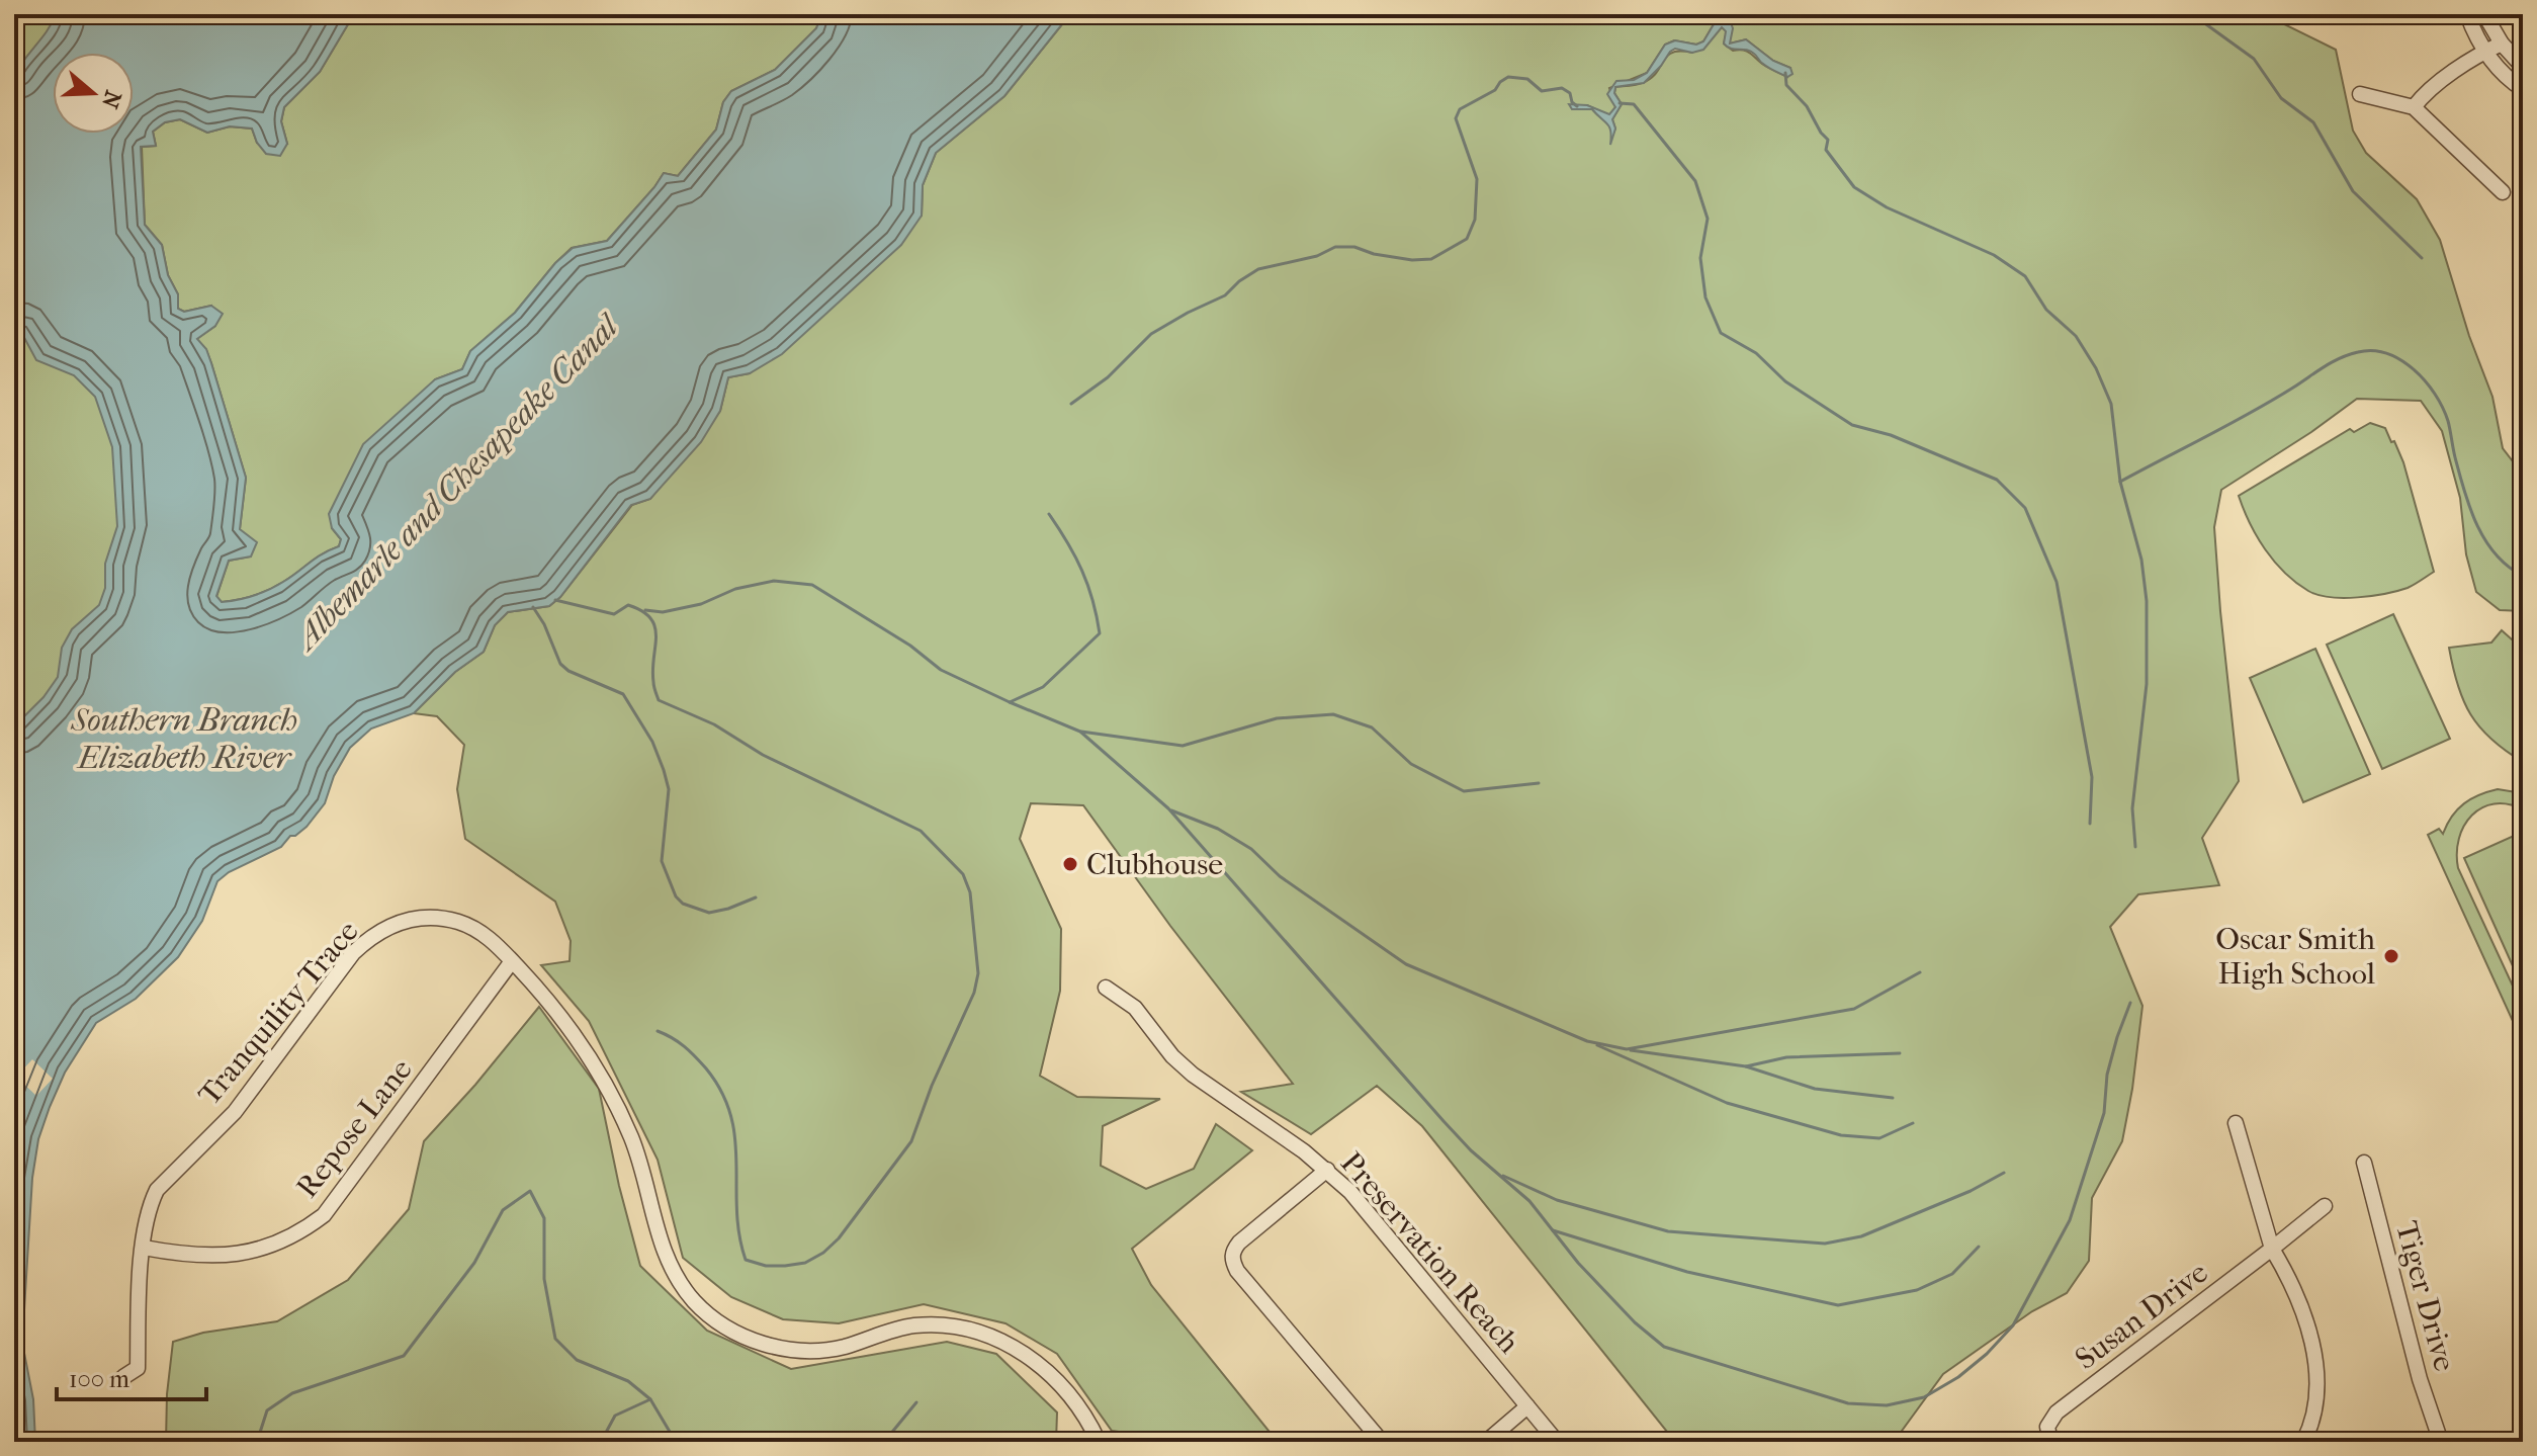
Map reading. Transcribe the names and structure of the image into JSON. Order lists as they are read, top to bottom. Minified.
{"streets":{"street":["Tranquility Trace","Repose Lane","Preservation Reach","Tiger Drive","Susan Drive"]},"crossings":[["Tranquility Trace","Repose Lane"]],"water":["Albemarle and Chesapeake Canal","Southern Branch Elizabeth River"],"places":["Clubhouse","Oscar Smith High School"],"scale_bar":"100 m","north":"right"}
